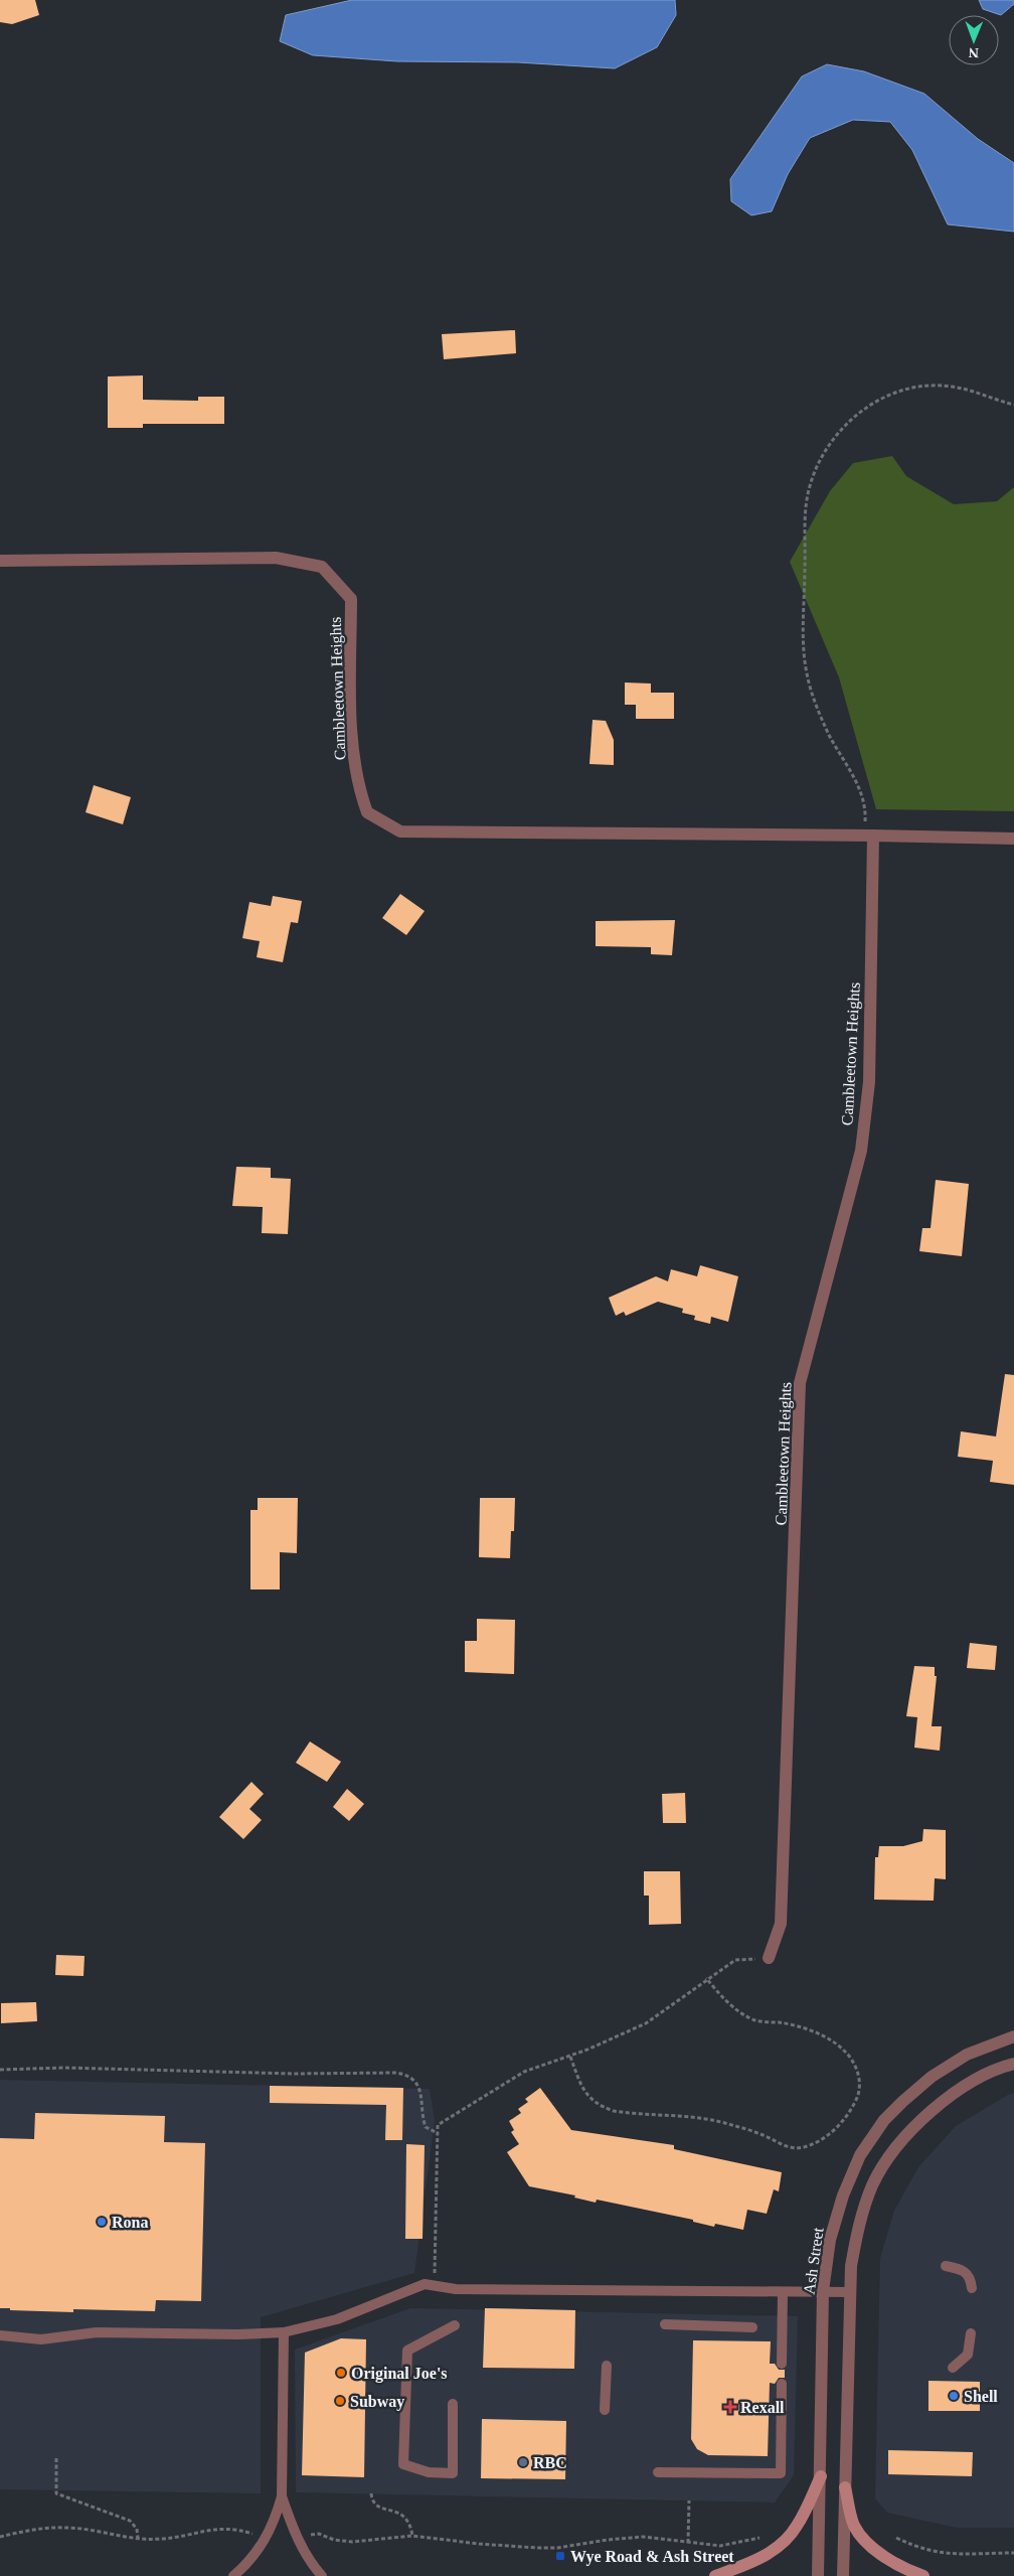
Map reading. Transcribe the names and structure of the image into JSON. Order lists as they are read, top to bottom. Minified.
{"streets":{"street":["Cambleetown Heights","Ash Street"]},"places":{"other":["Rona","Original Joe's","Shell","Subway","RBC"],"health":["Rexall"],"transit":["Wye Road & Ash Street"]},"north":"bottom"}
